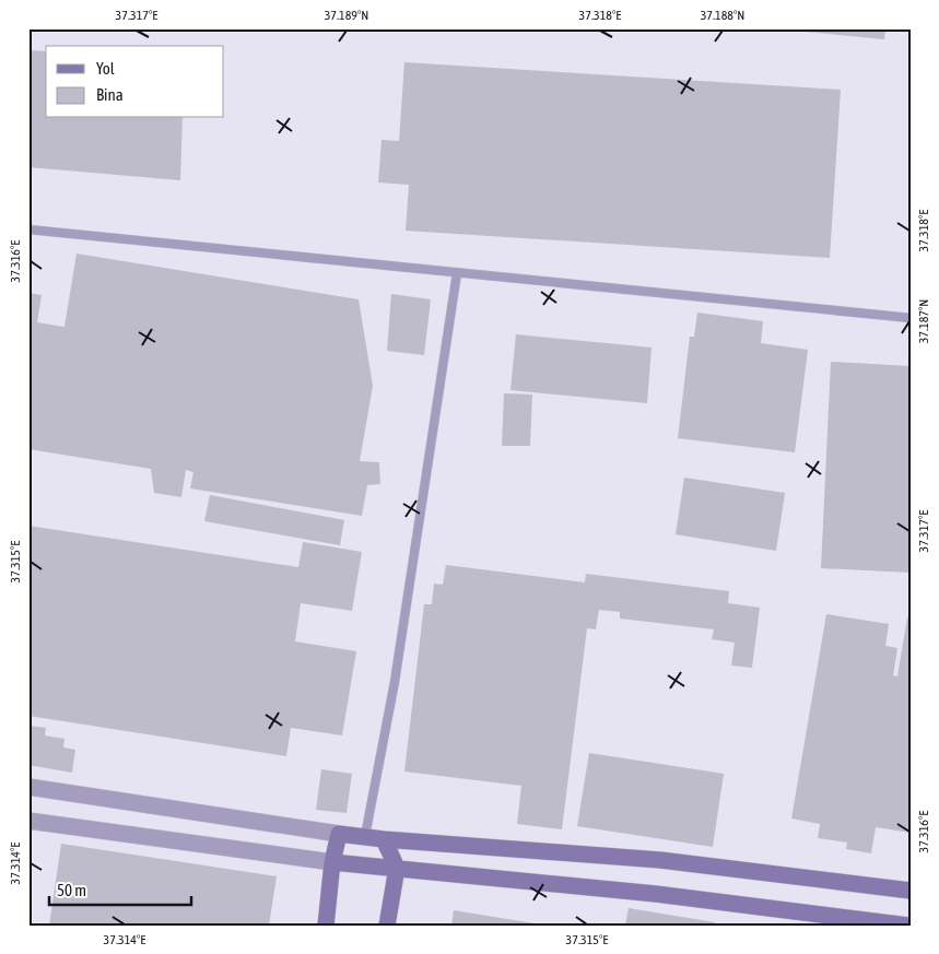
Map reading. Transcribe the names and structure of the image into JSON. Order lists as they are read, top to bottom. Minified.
{"legend":["Yol","Bina"],"scale_bar":"50 m","coordinates":["37.317°E","37.189°N","37.318°E","37.188°N","37.316°E","37.187°N","37.315°E","37.314°E"]}
